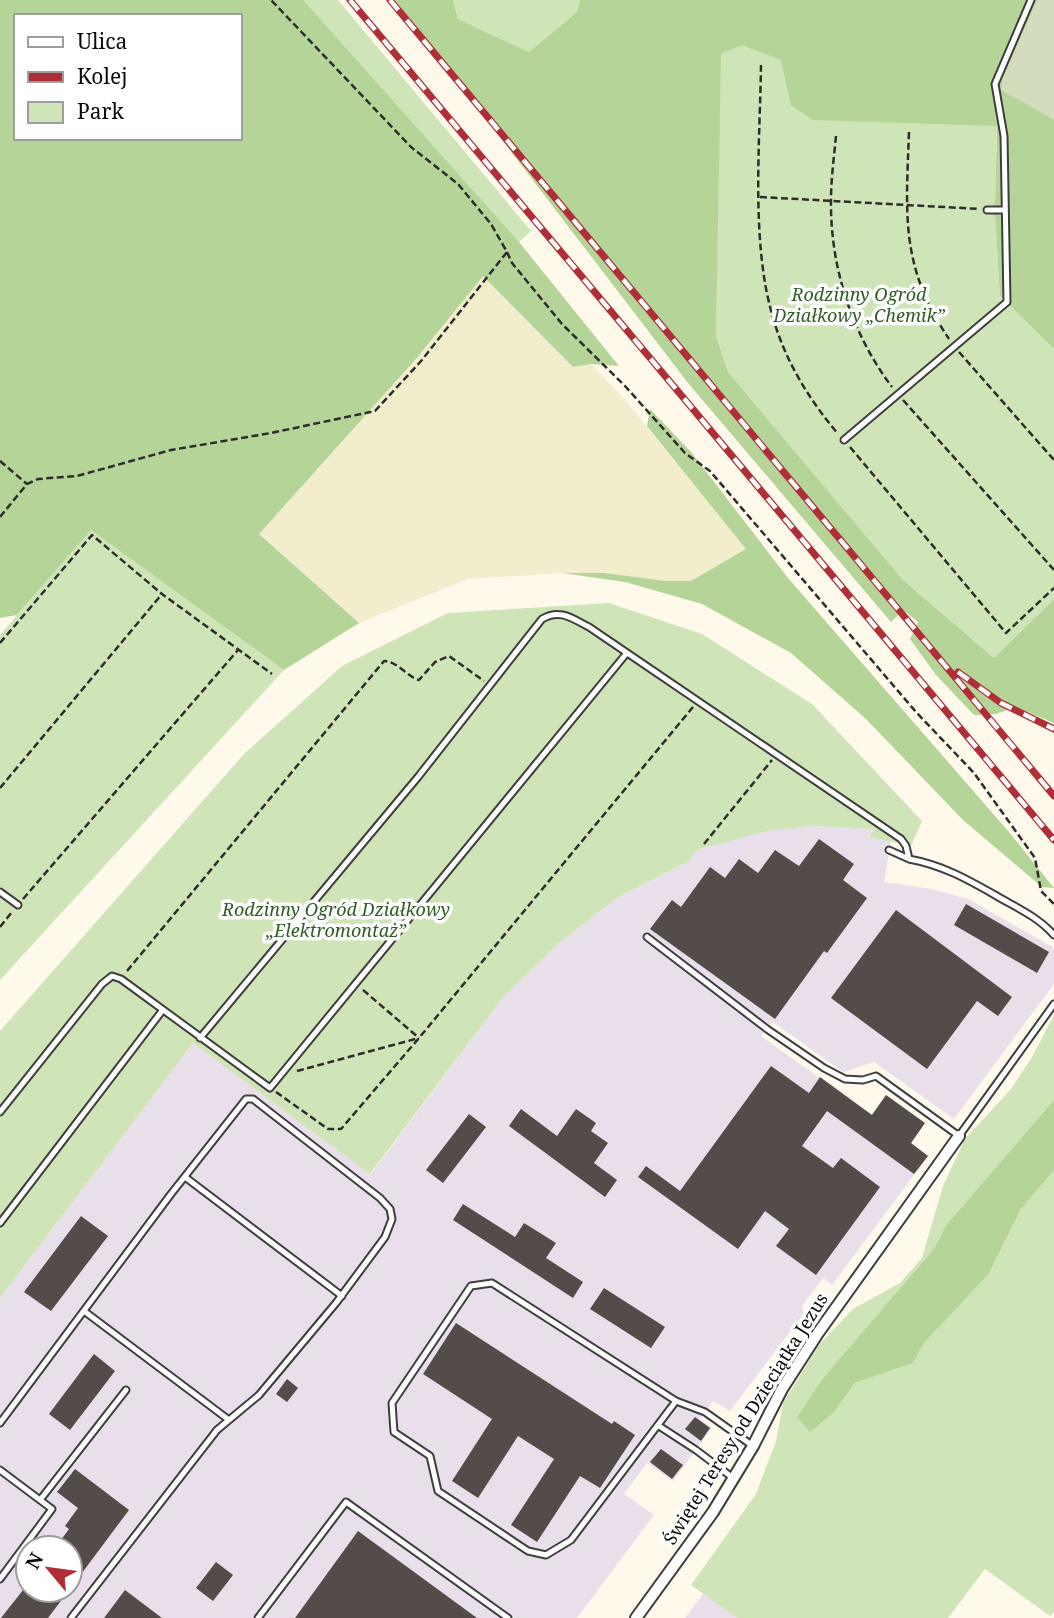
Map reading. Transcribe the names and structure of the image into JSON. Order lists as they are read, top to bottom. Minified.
{"streets":{"street":["Świętej Teresy od Dzieciątka Jezus"]},"parks":["Rodzinny Ogród Działkowy „Chemik”","Rodzinny Ogród Działkowy „Elektromontaż”"],"legend":["Ulica","Kolej","Park"],"north":"top left"}
